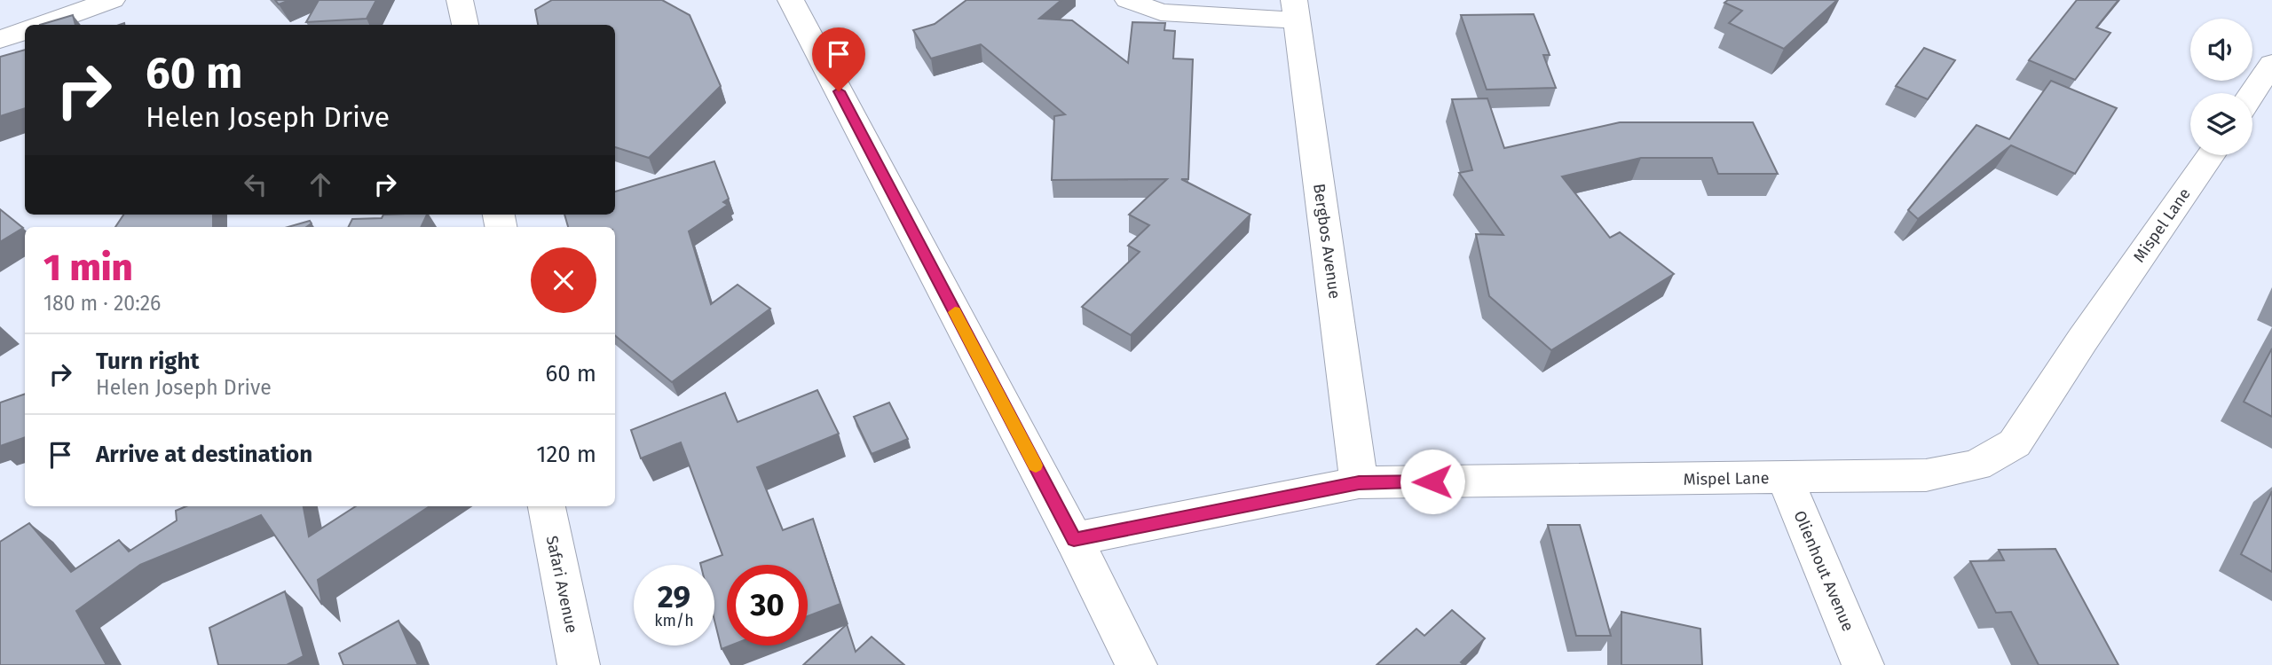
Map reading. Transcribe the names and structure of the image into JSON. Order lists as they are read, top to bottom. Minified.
{"streets":{"street":["Mispel Lane","Bergbos Avenue","Olienhout Avenue","Safari Avenue"]},"crossings":[["Mispel Lane","Bergbos Avenue"],["Mispel Lane","Olienhout Avenue"]],"page":{"turn":["60 m","Helen Joseph Drive"],"heading":["1 min","180 m · 20:26"],"list":[{"name":"Turn right","note":"Helen Joseph Drive","value":"60 m"},{"name":"Arrive at destination","value":"120 m"}],"speed":"29 km/h","limit":"30"}}
